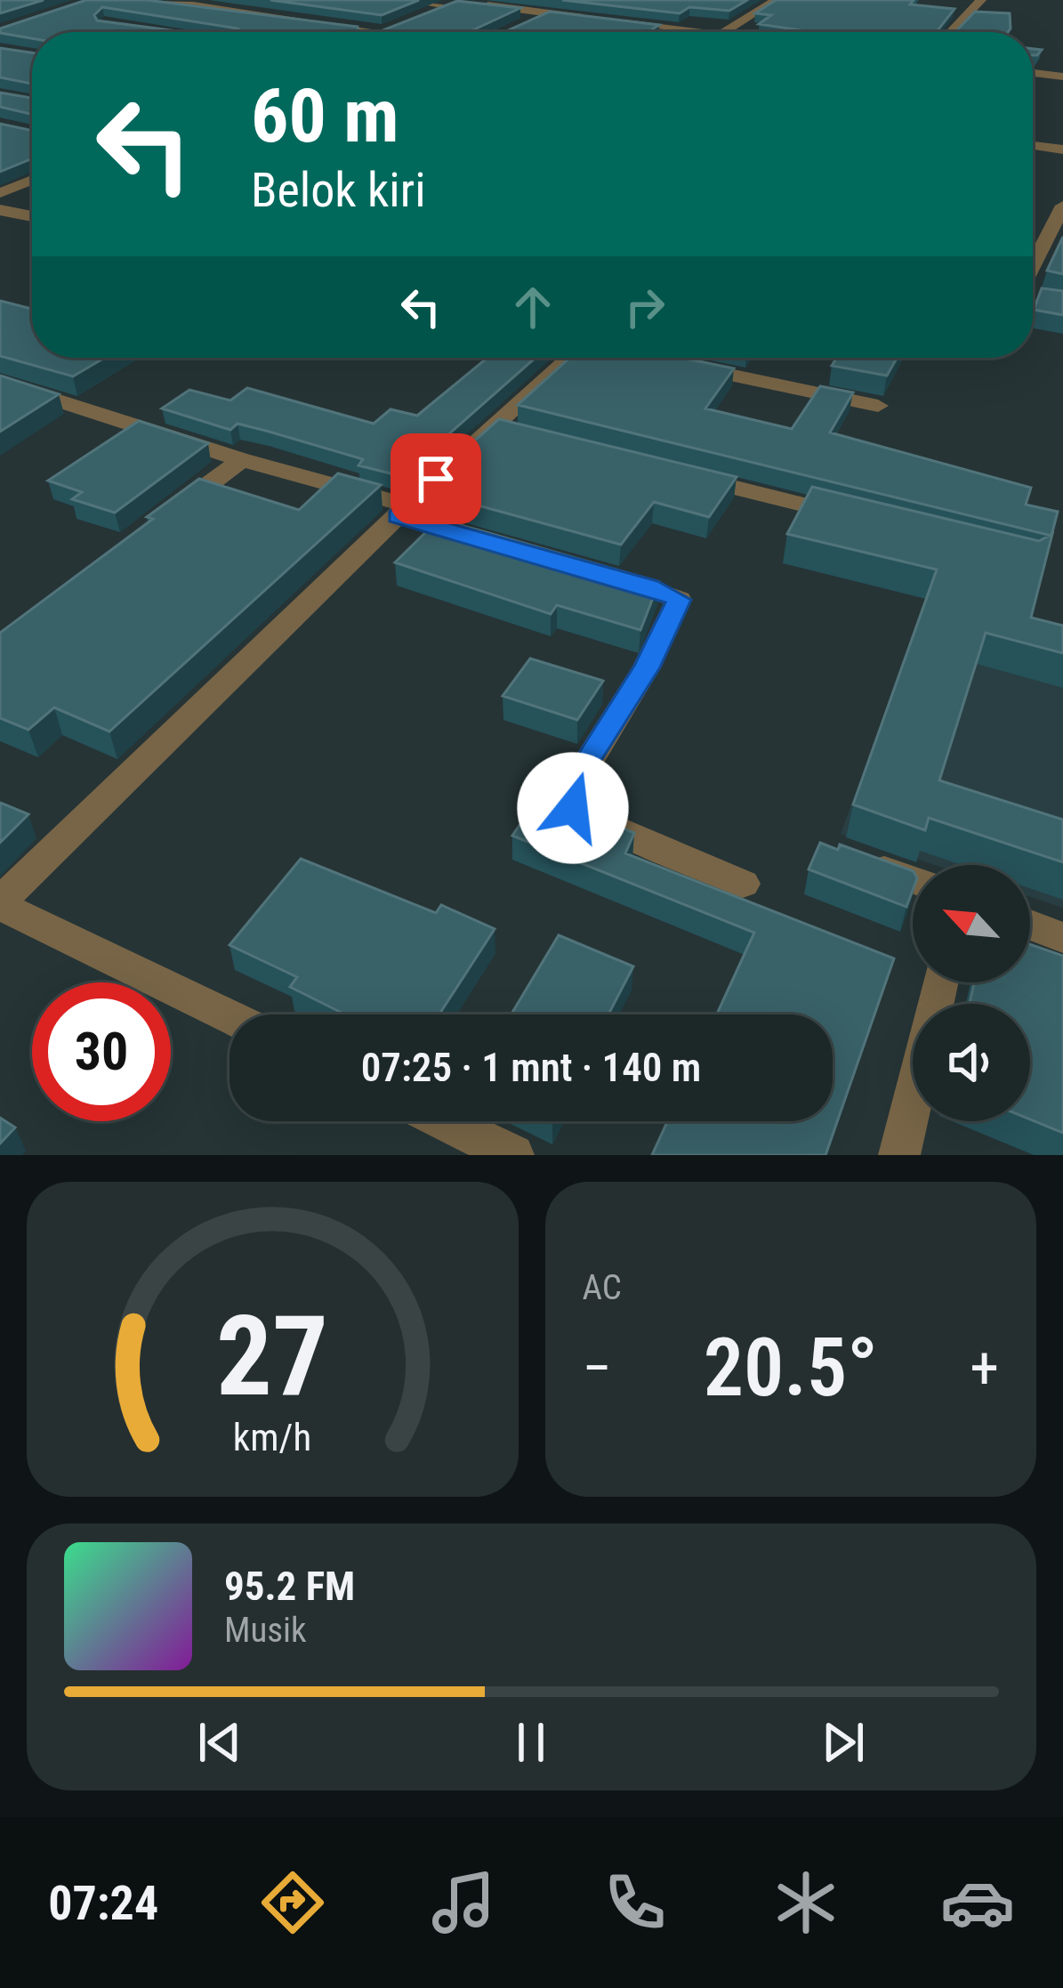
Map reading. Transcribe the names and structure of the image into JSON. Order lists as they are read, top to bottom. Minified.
{"north":"top left","page":{"turn":["60 m","Belok kiri"],"limit":"30","trip":"07:25 · 1 mnt · 140 m","tile":"AC","heat":["−","20.5°","+"],"song":["95.2 FM","Musik"],"tabs":"07:24","gauge":["27","km/h"]}}
